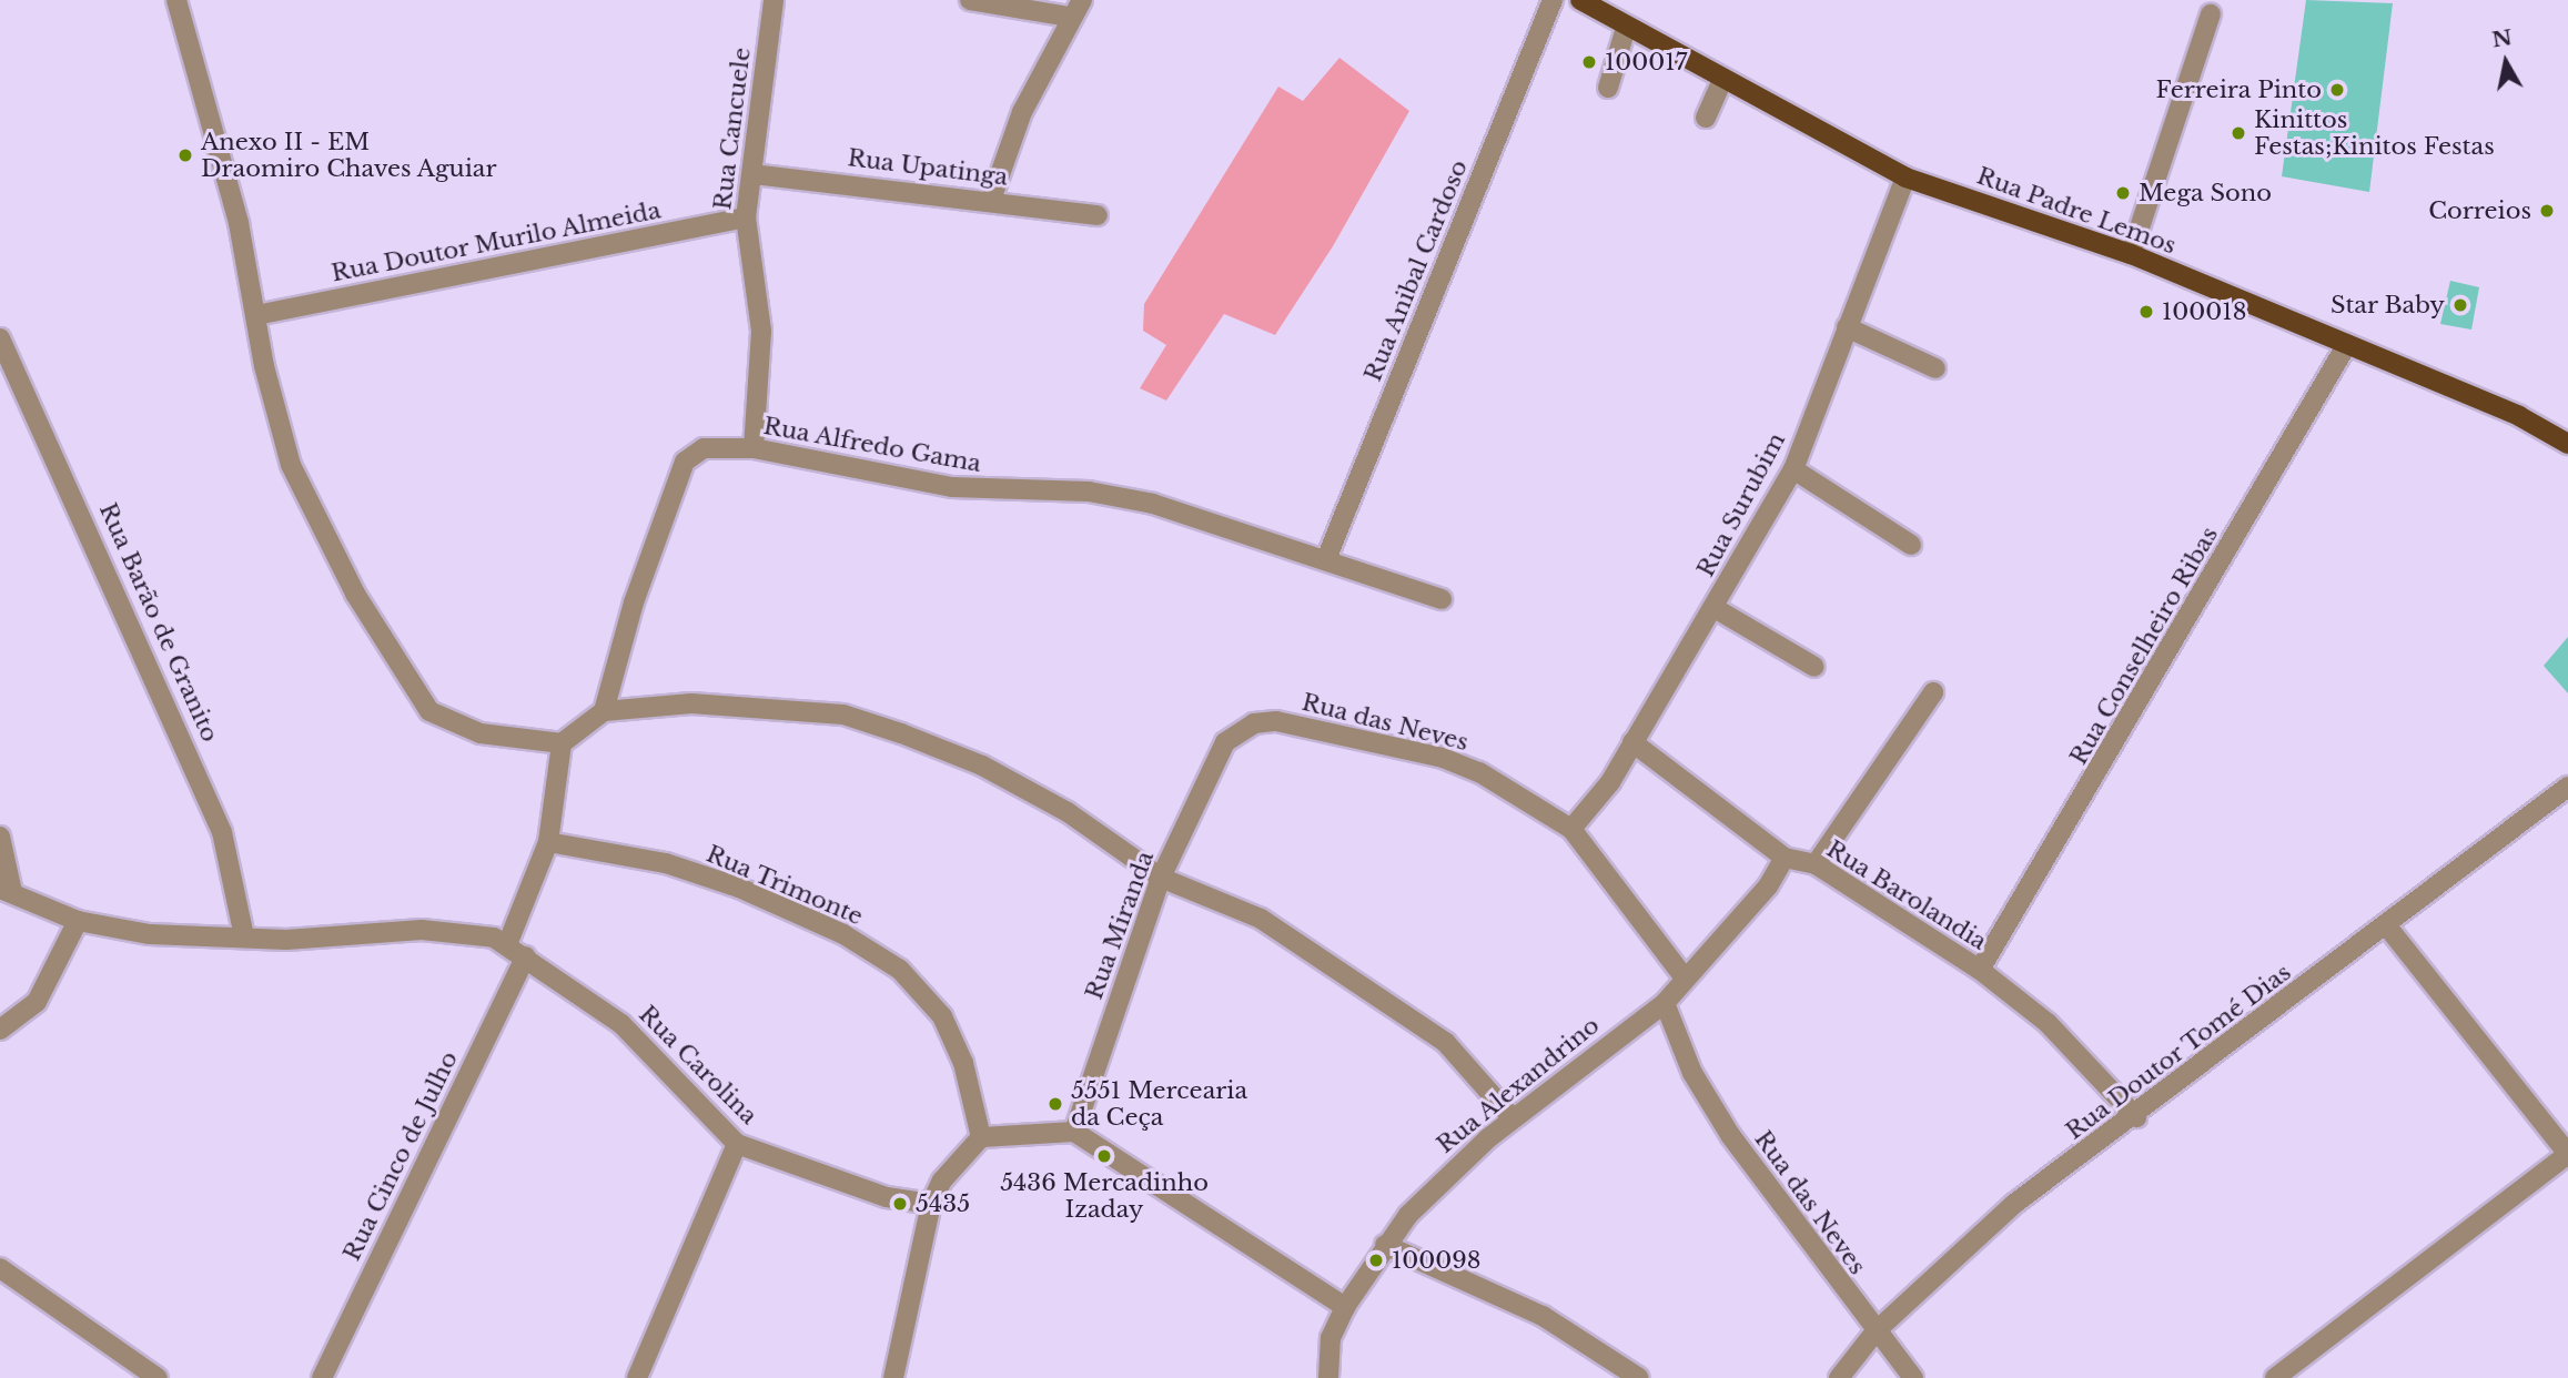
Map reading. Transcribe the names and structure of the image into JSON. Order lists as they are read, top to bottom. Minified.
{"streets":{"main road":["Rua Padre Lemos"],"street":["Rua Cancuele","Rua Upatinga","Rua Doutor Murilo Almeida","Rua Anibal Cardoso","Rua Alfredo Gama","Rua Surubim","Rua Barão de Granito","Rua Conselheiro Ribas","Rua das Neves","Rua Trimonte","Rua Barolandia","Rua Miranda","Rua Doutor Tomé Dias","Rua Carolina","Rua Alexandrino","Rua Cinco de Julho"]},"crossings":[["Rua Cancuele","Rua Upatinga"],["Rua Cancuele","Rua Doutor Murilo Almeida"],["Rua Cancuele","Rua Alfredo Gama"],["Rua Padre Lemos","Rua Surubim"],["Rua Padre Lemos","Rua Conselheiro Ribas"],["Rua Anibal Cardoso","Rua Alfredo Gama"],["Rua Surubim","Rua das Neves"],["Rua Surubim","Rua Barolandia"],["Rua Conselheiro Ribas","Rua Barolandia"],["Rua das Neves","Rua Miranda"],["Rua das Neves","Rua Doutor Tomé Dias"],["Rua das Neves","Rua Alexandrino"],["Rua Barolandia","Rua Doutor Tomé Dias"],["Rua Barolandia","Rua Alexandrino"],["Rua Carolina","Rua Cinco de Julho"]],"places":["100017","Ferreira Pinto","Kinittos Festas;Kinitos Festas","Anexo II - EM Draomiro Chaves Aguiar","Mega Sono","Correios","Star Baby","100018","5551 Mercearia da Ceça","5436 Mercadinho Izaday","5435","100098"],"north":"top"}
